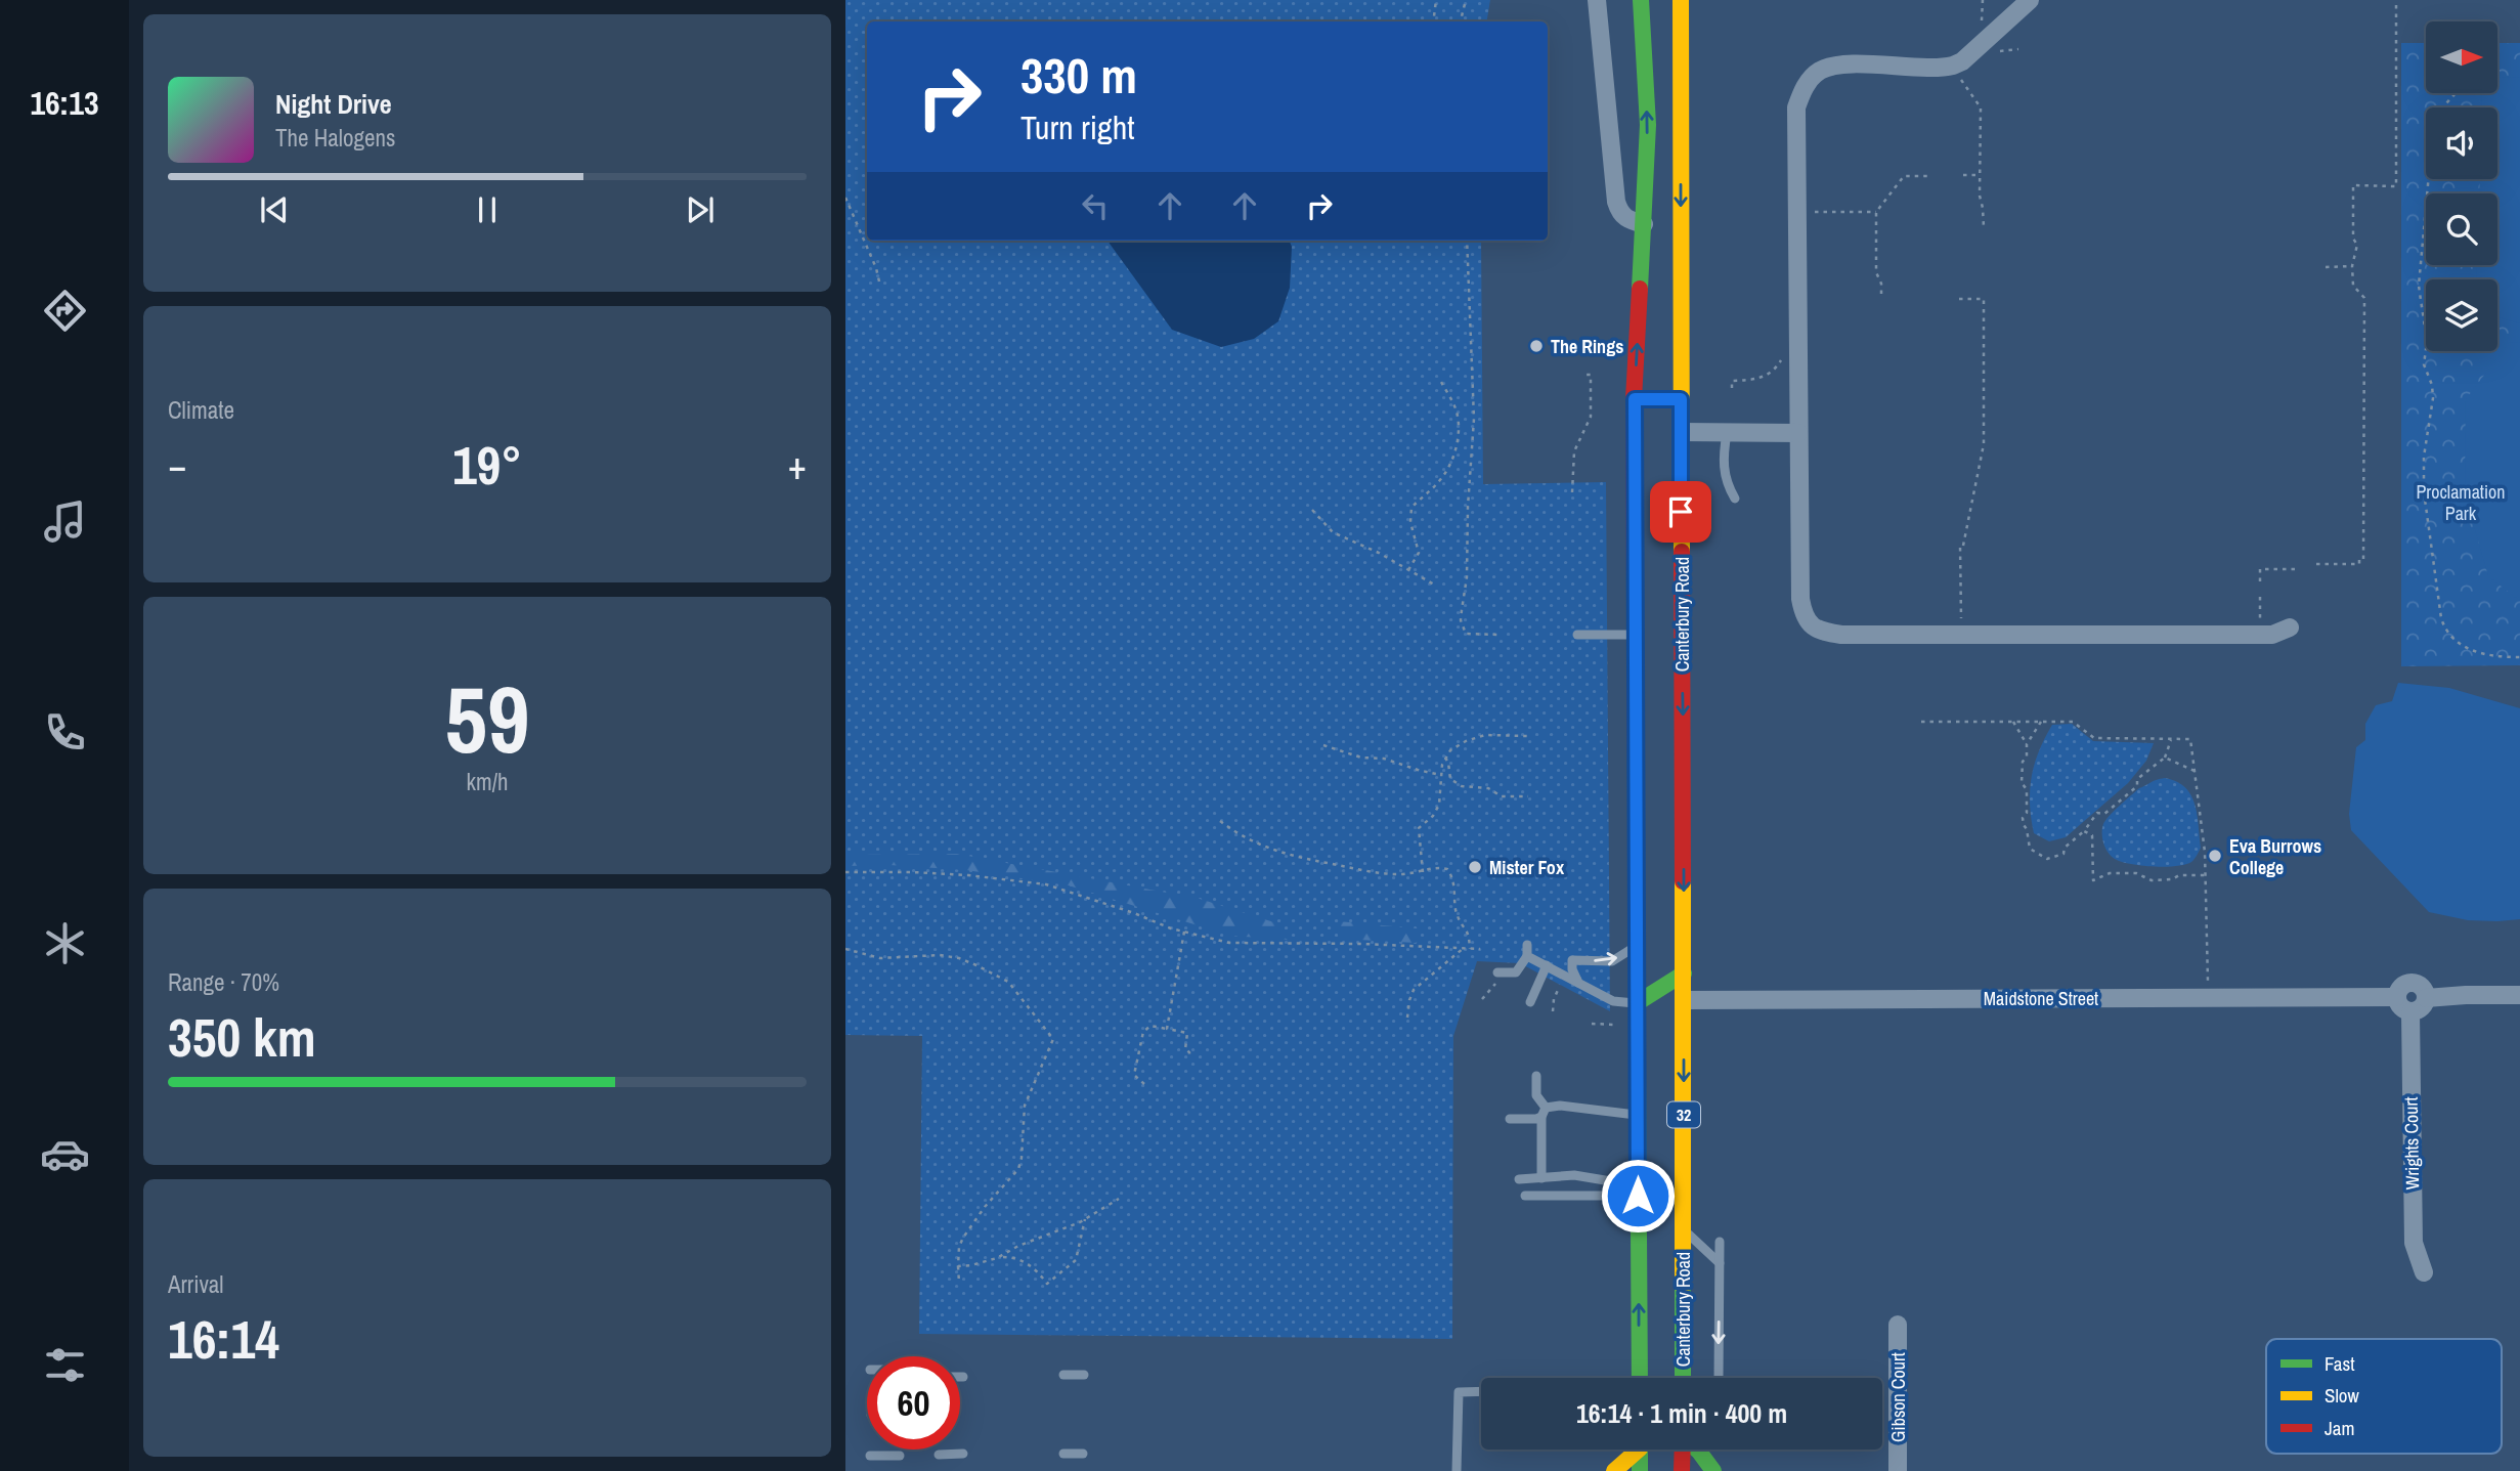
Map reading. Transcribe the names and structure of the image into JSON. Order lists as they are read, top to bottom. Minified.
{"streets":{"main road":["Canterbury Road","32"],"street":["Maidstone Street","Wrights Court","Gibson Court"]},"crossings":[["Canterbury Road","Maidstone Street"],["Maidstone Street","Wrights Court"]],"parks":["Proclamation Park"],"places":["The Rings","Eva Burrows College","Mister Fox"],"legend":["Fast","Slow","Jam"],"north":"right","page":{"tabs":"16:13","turn":["330 m","Turn right"],"song":["Night Drive","The Halogens"],"tile":["Climate",["59","km/h"],["Range · 70%","350 km"],["Arrival","16:14"]],"heat":["−","19°","+"],"limit":"60","trip":"16:14 · 1 min · 400 m"}}
